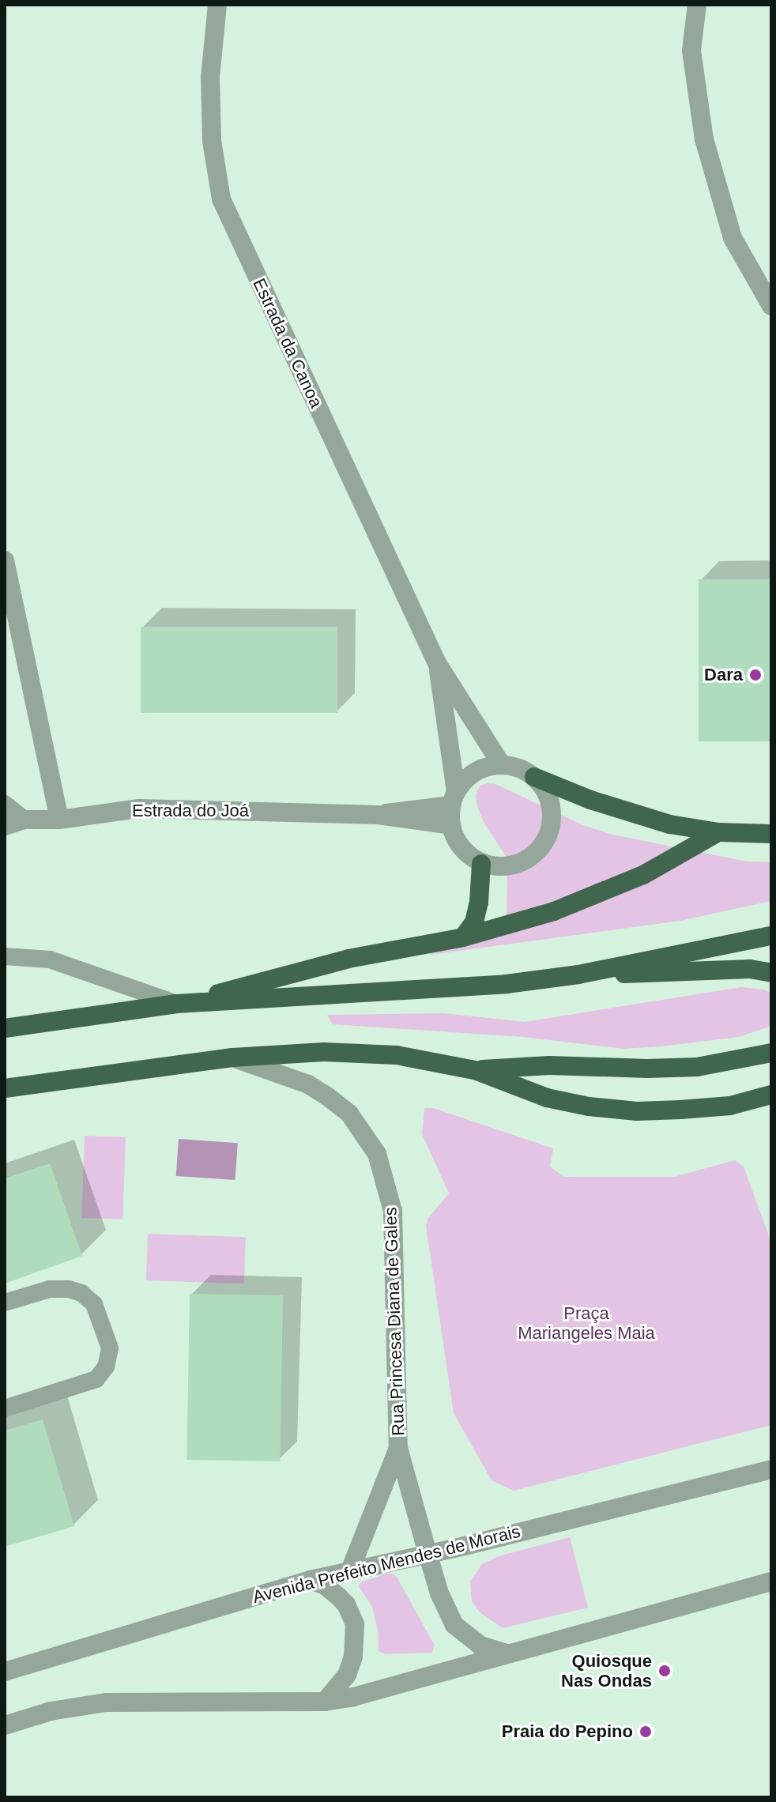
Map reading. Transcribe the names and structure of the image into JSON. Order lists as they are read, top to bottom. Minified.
{"streets":{"street":["Estrada da Canoa","Estrada do Joá","Rua Princesa Diana de Gales","Avenida Prefeito Mendes de Morais"]},"crossings":[["Estrada da Canoa","Estrada do Joá"],["Rua Princesa Diana de Gales","Avenida Prefeito Mendes de Morais"]],"parks":["Praça Mariangeles Maia"],"places":["Dara","Quiosque Nas Ondas","Praia do Pepino"]}
